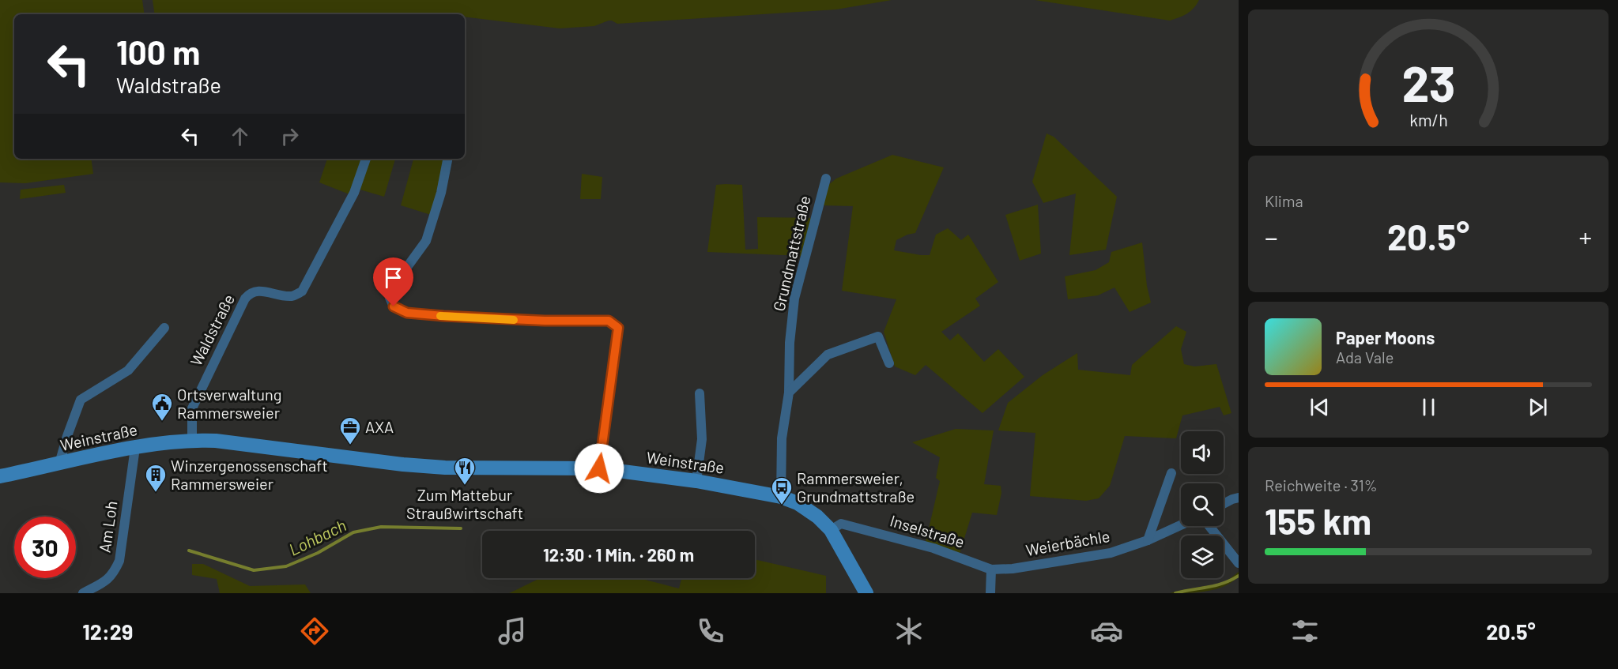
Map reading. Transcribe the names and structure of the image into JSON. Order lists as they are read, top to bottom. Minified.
{"streets":{"street":["Grundmattstraße","Waldstraße","Weinstraße","Am Loh","Inselstraße","Weierbächle"]},"crossings":[["Grundmattstraße","Weinstraße"],["Waldstraße","Weinstraße"],["Weinstraße","Am Loh"],["Weinstraße","Inselstraße"],["Inselstraße","Weierbächle"]],"water":["Lohbach"],"places":{"public building":["Ortsverwaltung Rammersweier"],"office":["AXA"],"restaurant":["Zum Mattebur Straußwirtschaft"],"building":["Winzergenossenschaft Rammersweier"],"bus stop":["Rammersweier, Grundmattstraße"]},"page":{"turn":["100 m","Waldstraße"],"tile":["Klima",["Reichweite · 31%","155 km"]],"heat":["−","20.5°","+"],"song":["Paper Moons","Ada Vale"],"limit":"30","trip":"12:30 · 1 Min. · 260 m","tabs":["12:29","20.5°"],"gauge":["23","km/h"]}}
